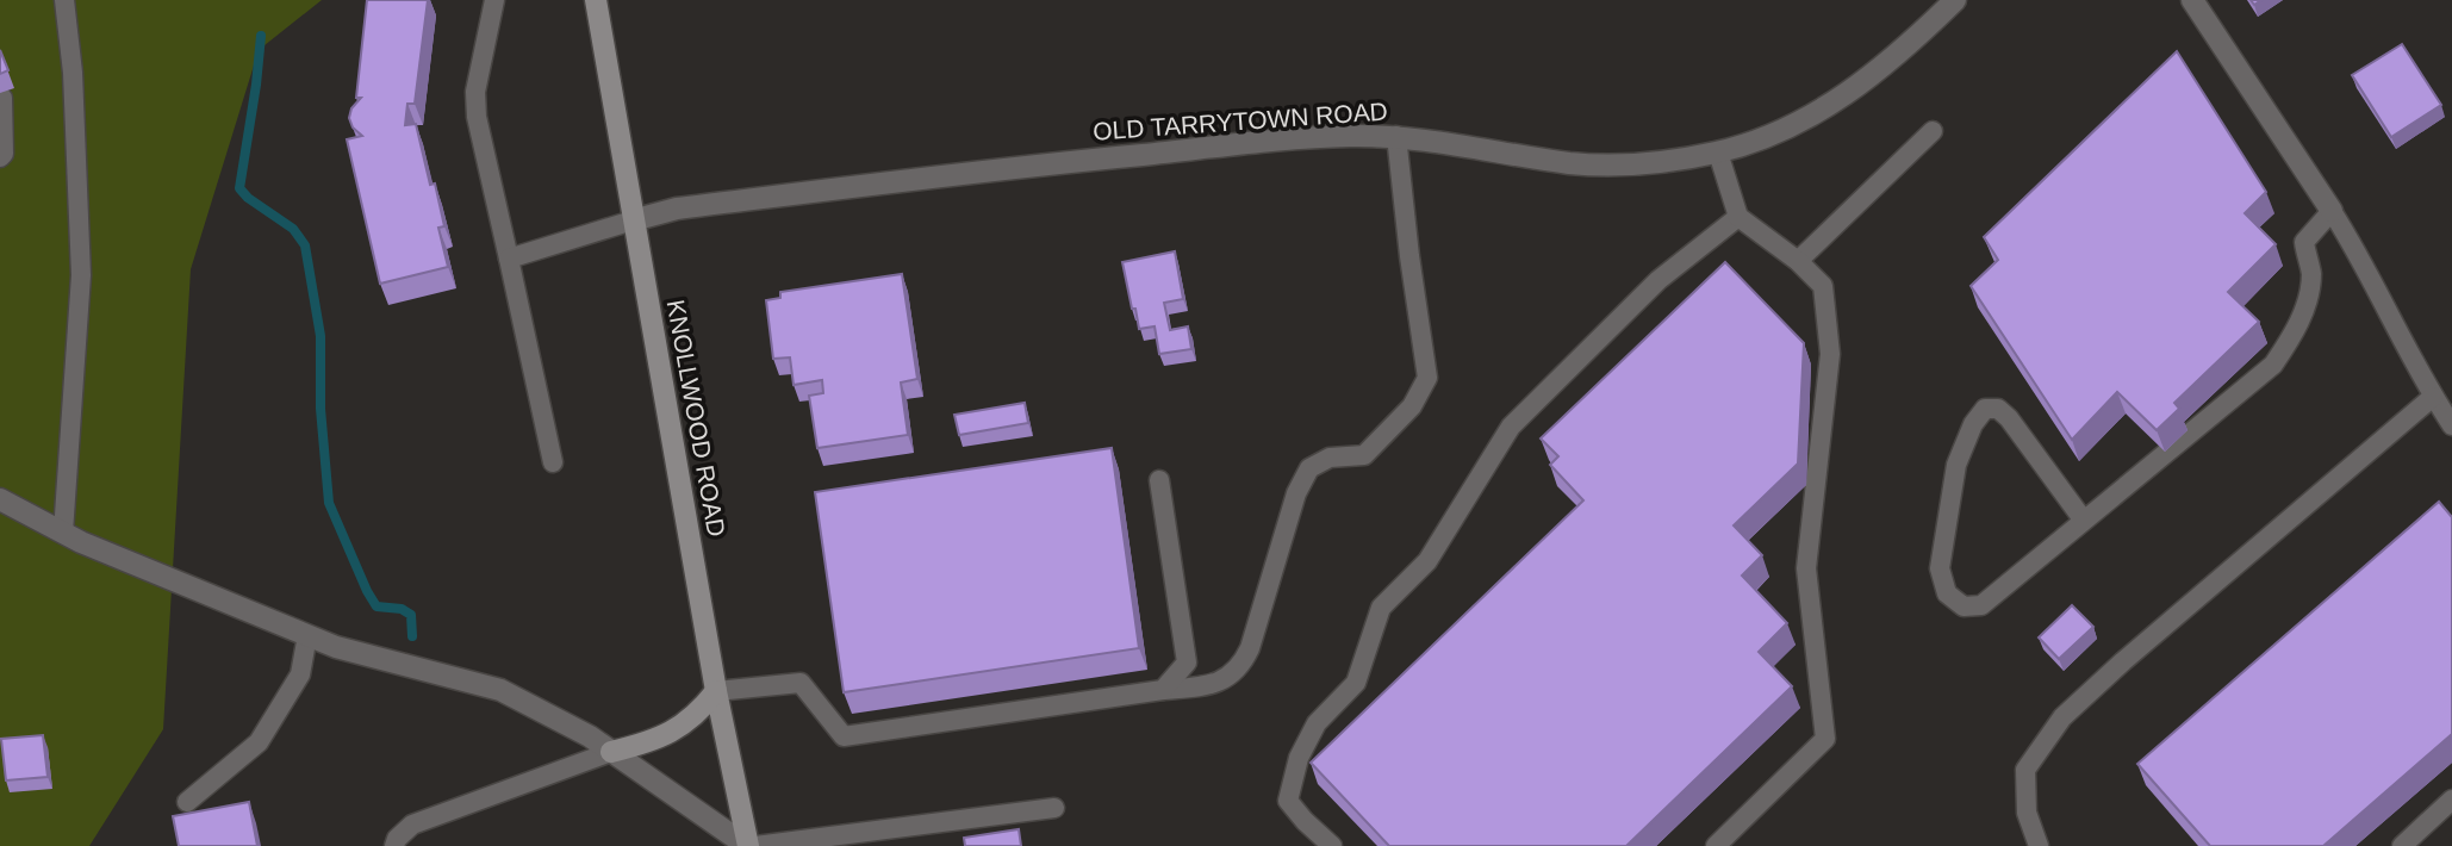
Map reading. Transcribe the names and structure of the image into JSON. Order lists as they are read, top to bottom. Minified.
{"streets":{"main road":["KNOLLWOOD ROAD"],"street":["OLD TARRYTOWN ROAD"]},"crossings":[["OLD TARRYTOWN ROAD","KNOLLWOOD ROAD"]]}
